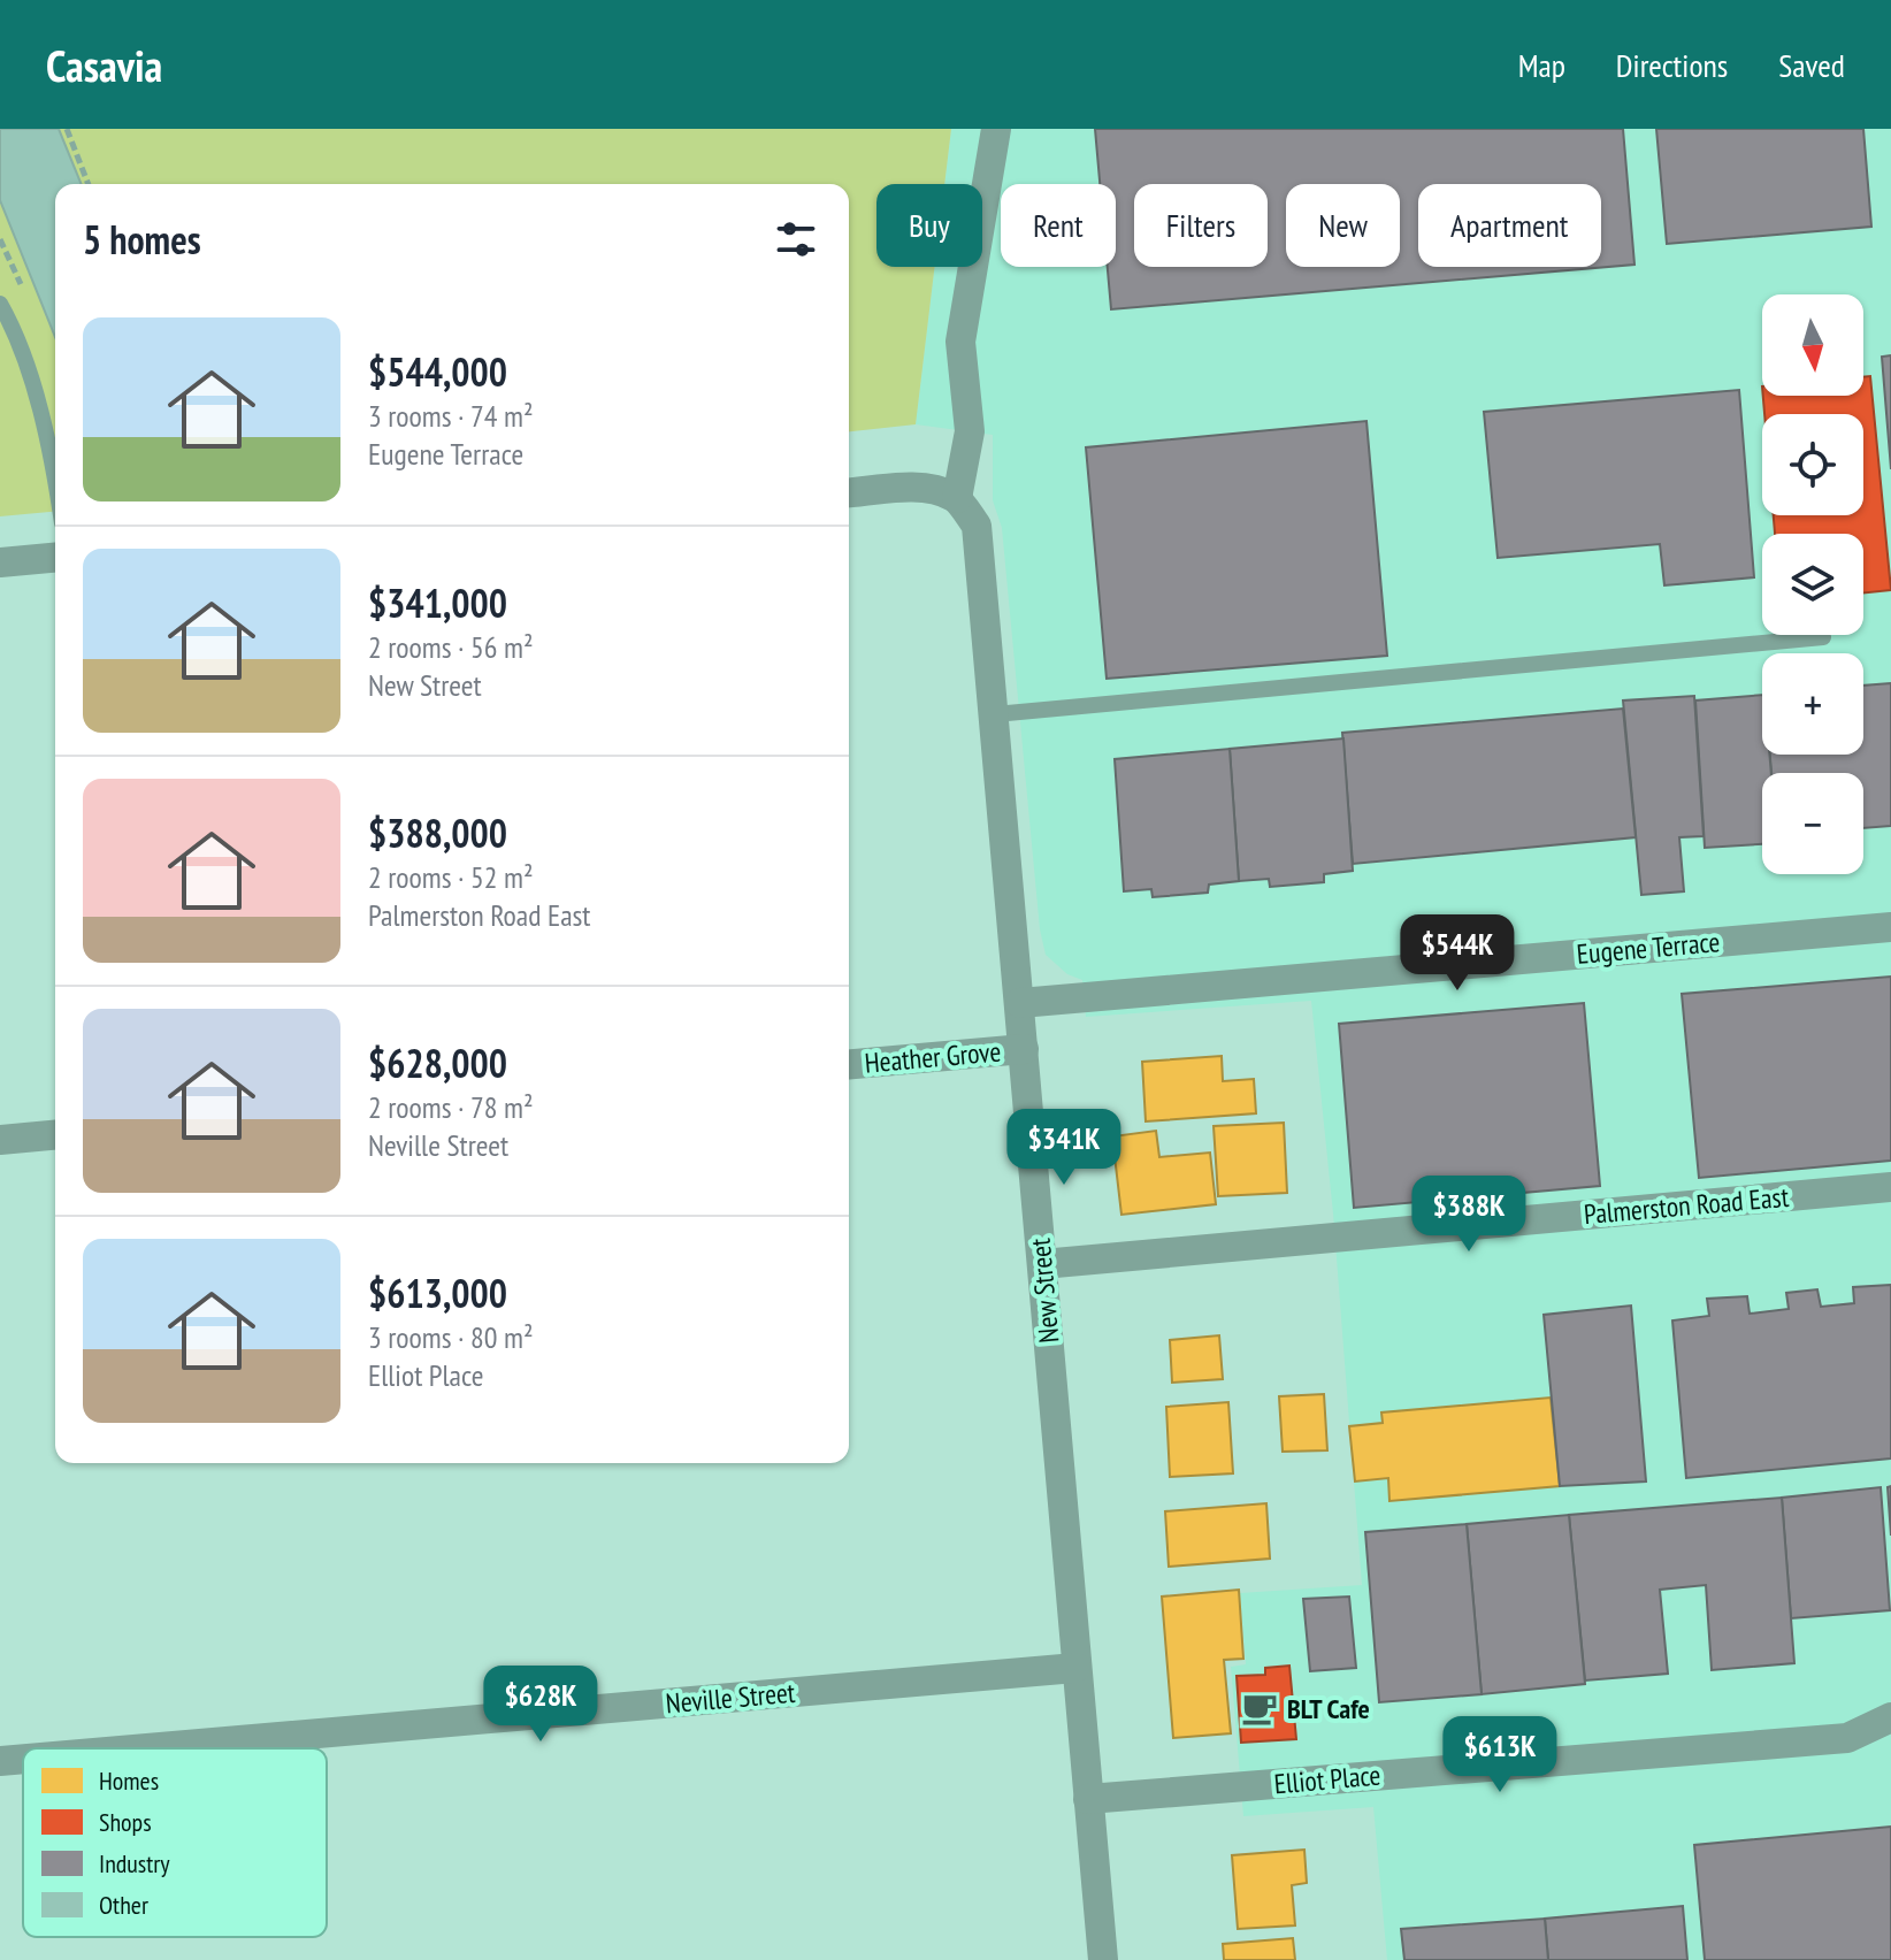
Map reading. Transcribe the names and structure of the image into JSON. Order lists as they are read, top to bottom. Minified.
{"streets":{"street":["Eugene Terrace","Heather Grove","Palmerston Road East","New Street","Neville Street","Elliot Place"]},"crossings":[["Eugene Terrace","New Street"],["Heather Grove","New Street"],["Palmerston Road East","New Street"],["New Street","Neville Street"],["New Street","Elliot Place"]],"places":{"cafe":["BLT Cafe"]},"legend":["Homes","Shops","Industry","Other"],"north":"bottom","page":{"header":"Casavia","nav":["Map","Directions","Saved"],"chip":["Buy","Rent","Filters","New","Apartment"],"heading":"5 homes","map_buttons":["+","−"],"list":[{"name":"$544,000","note":"3 rooms · 74 m² · Eugene Terrace"},{"name":"$341,000","note":"2 rooms · 56 m² · New Street"},{"name":"$388,000","note":"2 rooms · 52 m² · Palmerston Road East"},{"name":"$628,000","note":"2 rooms · 78 m² · Neville Street"},{"name":"$613,000","note":"3 rooms · 80 m² · Elliot Place"}],"price":["$544K","$341K","$388K","$628K","$613K"]}}
